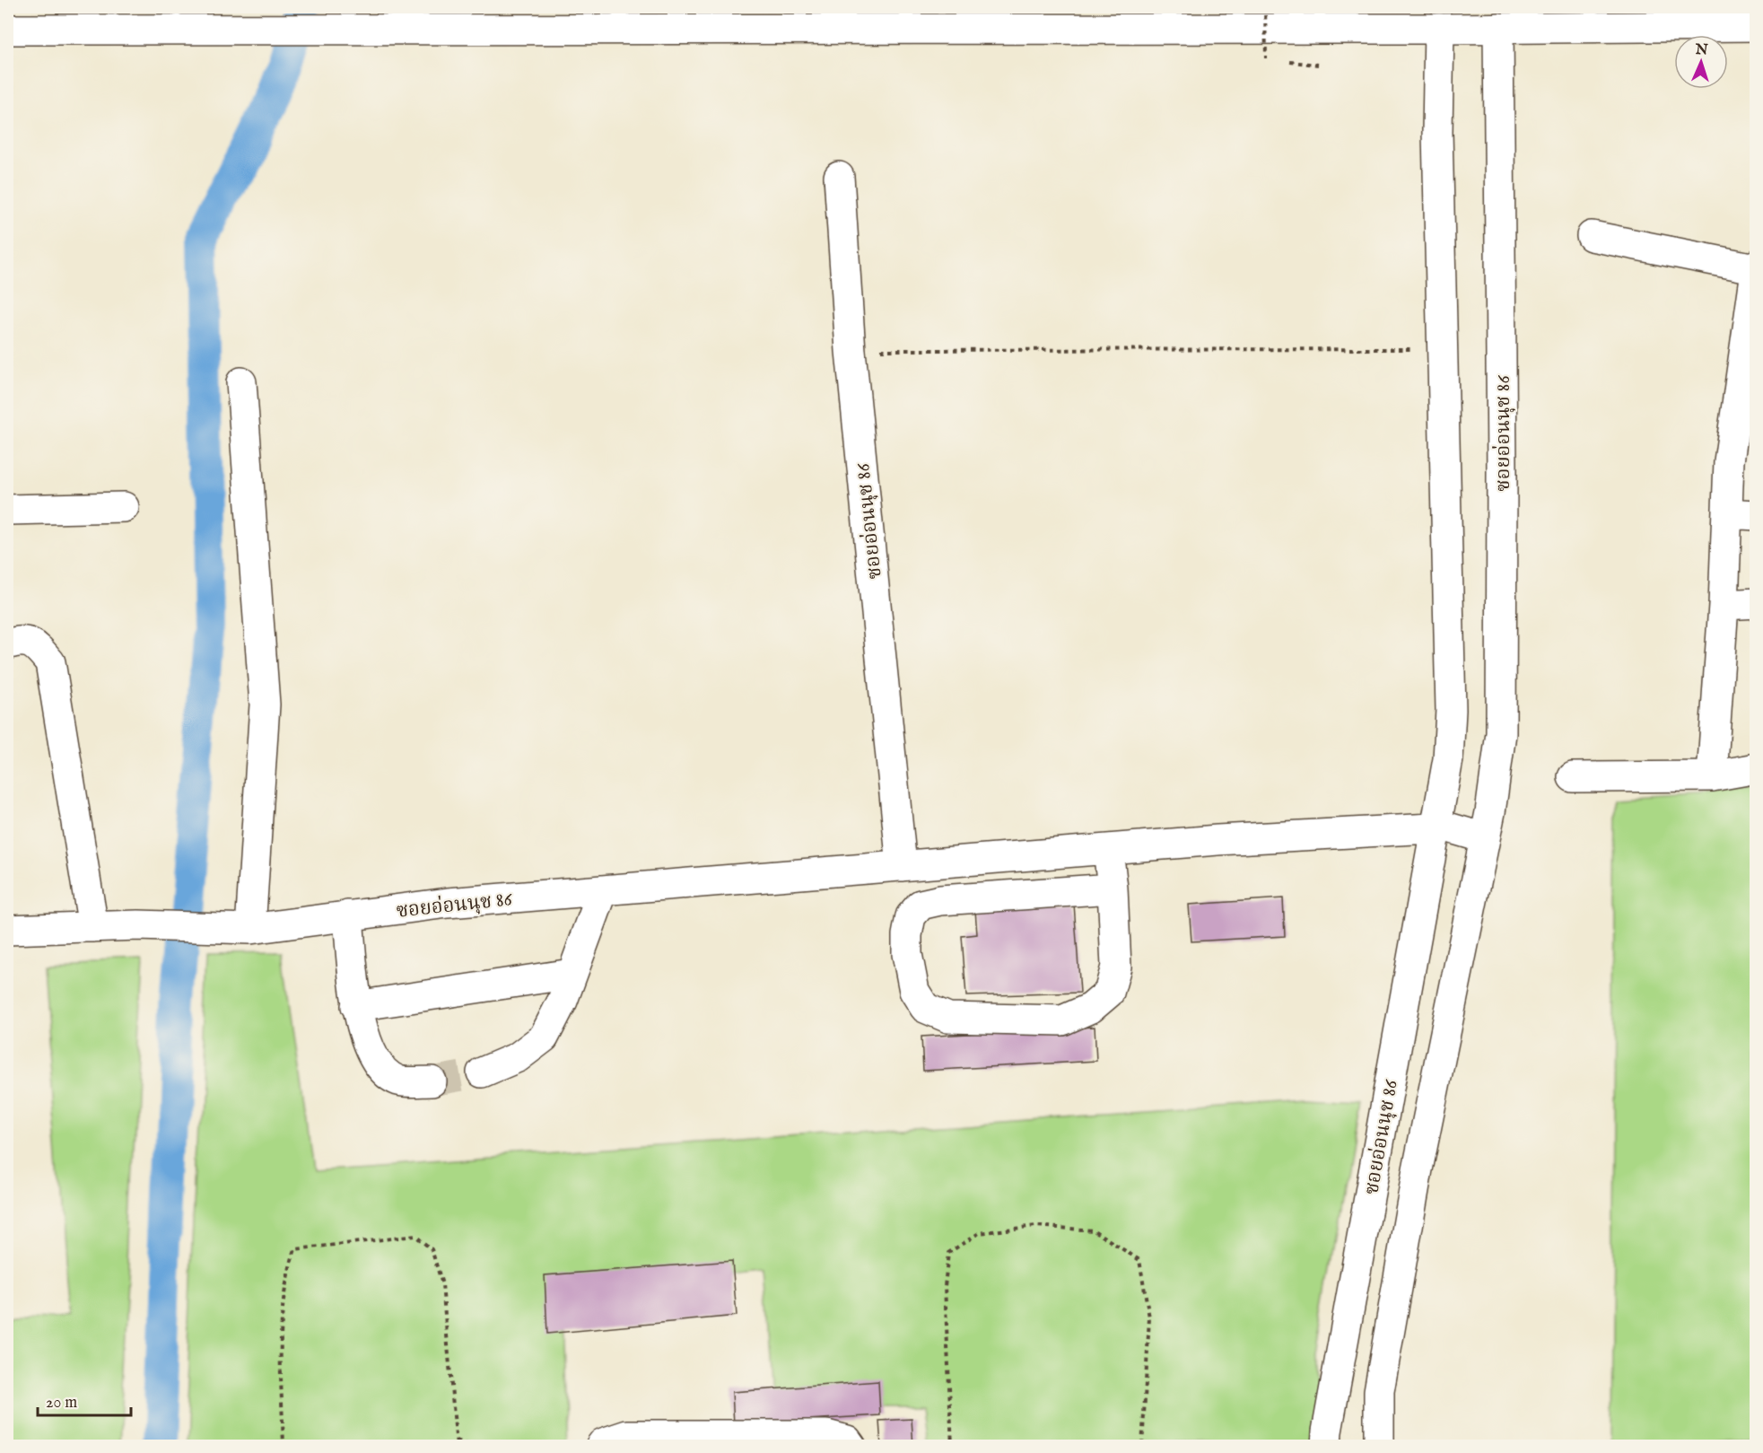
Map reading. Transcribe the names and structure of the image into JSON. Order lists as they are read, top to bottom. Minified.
{"streets":{"street":["ซอยอ่อนนุช 86"]},"scale_bar":"20 m","north":"top"}
